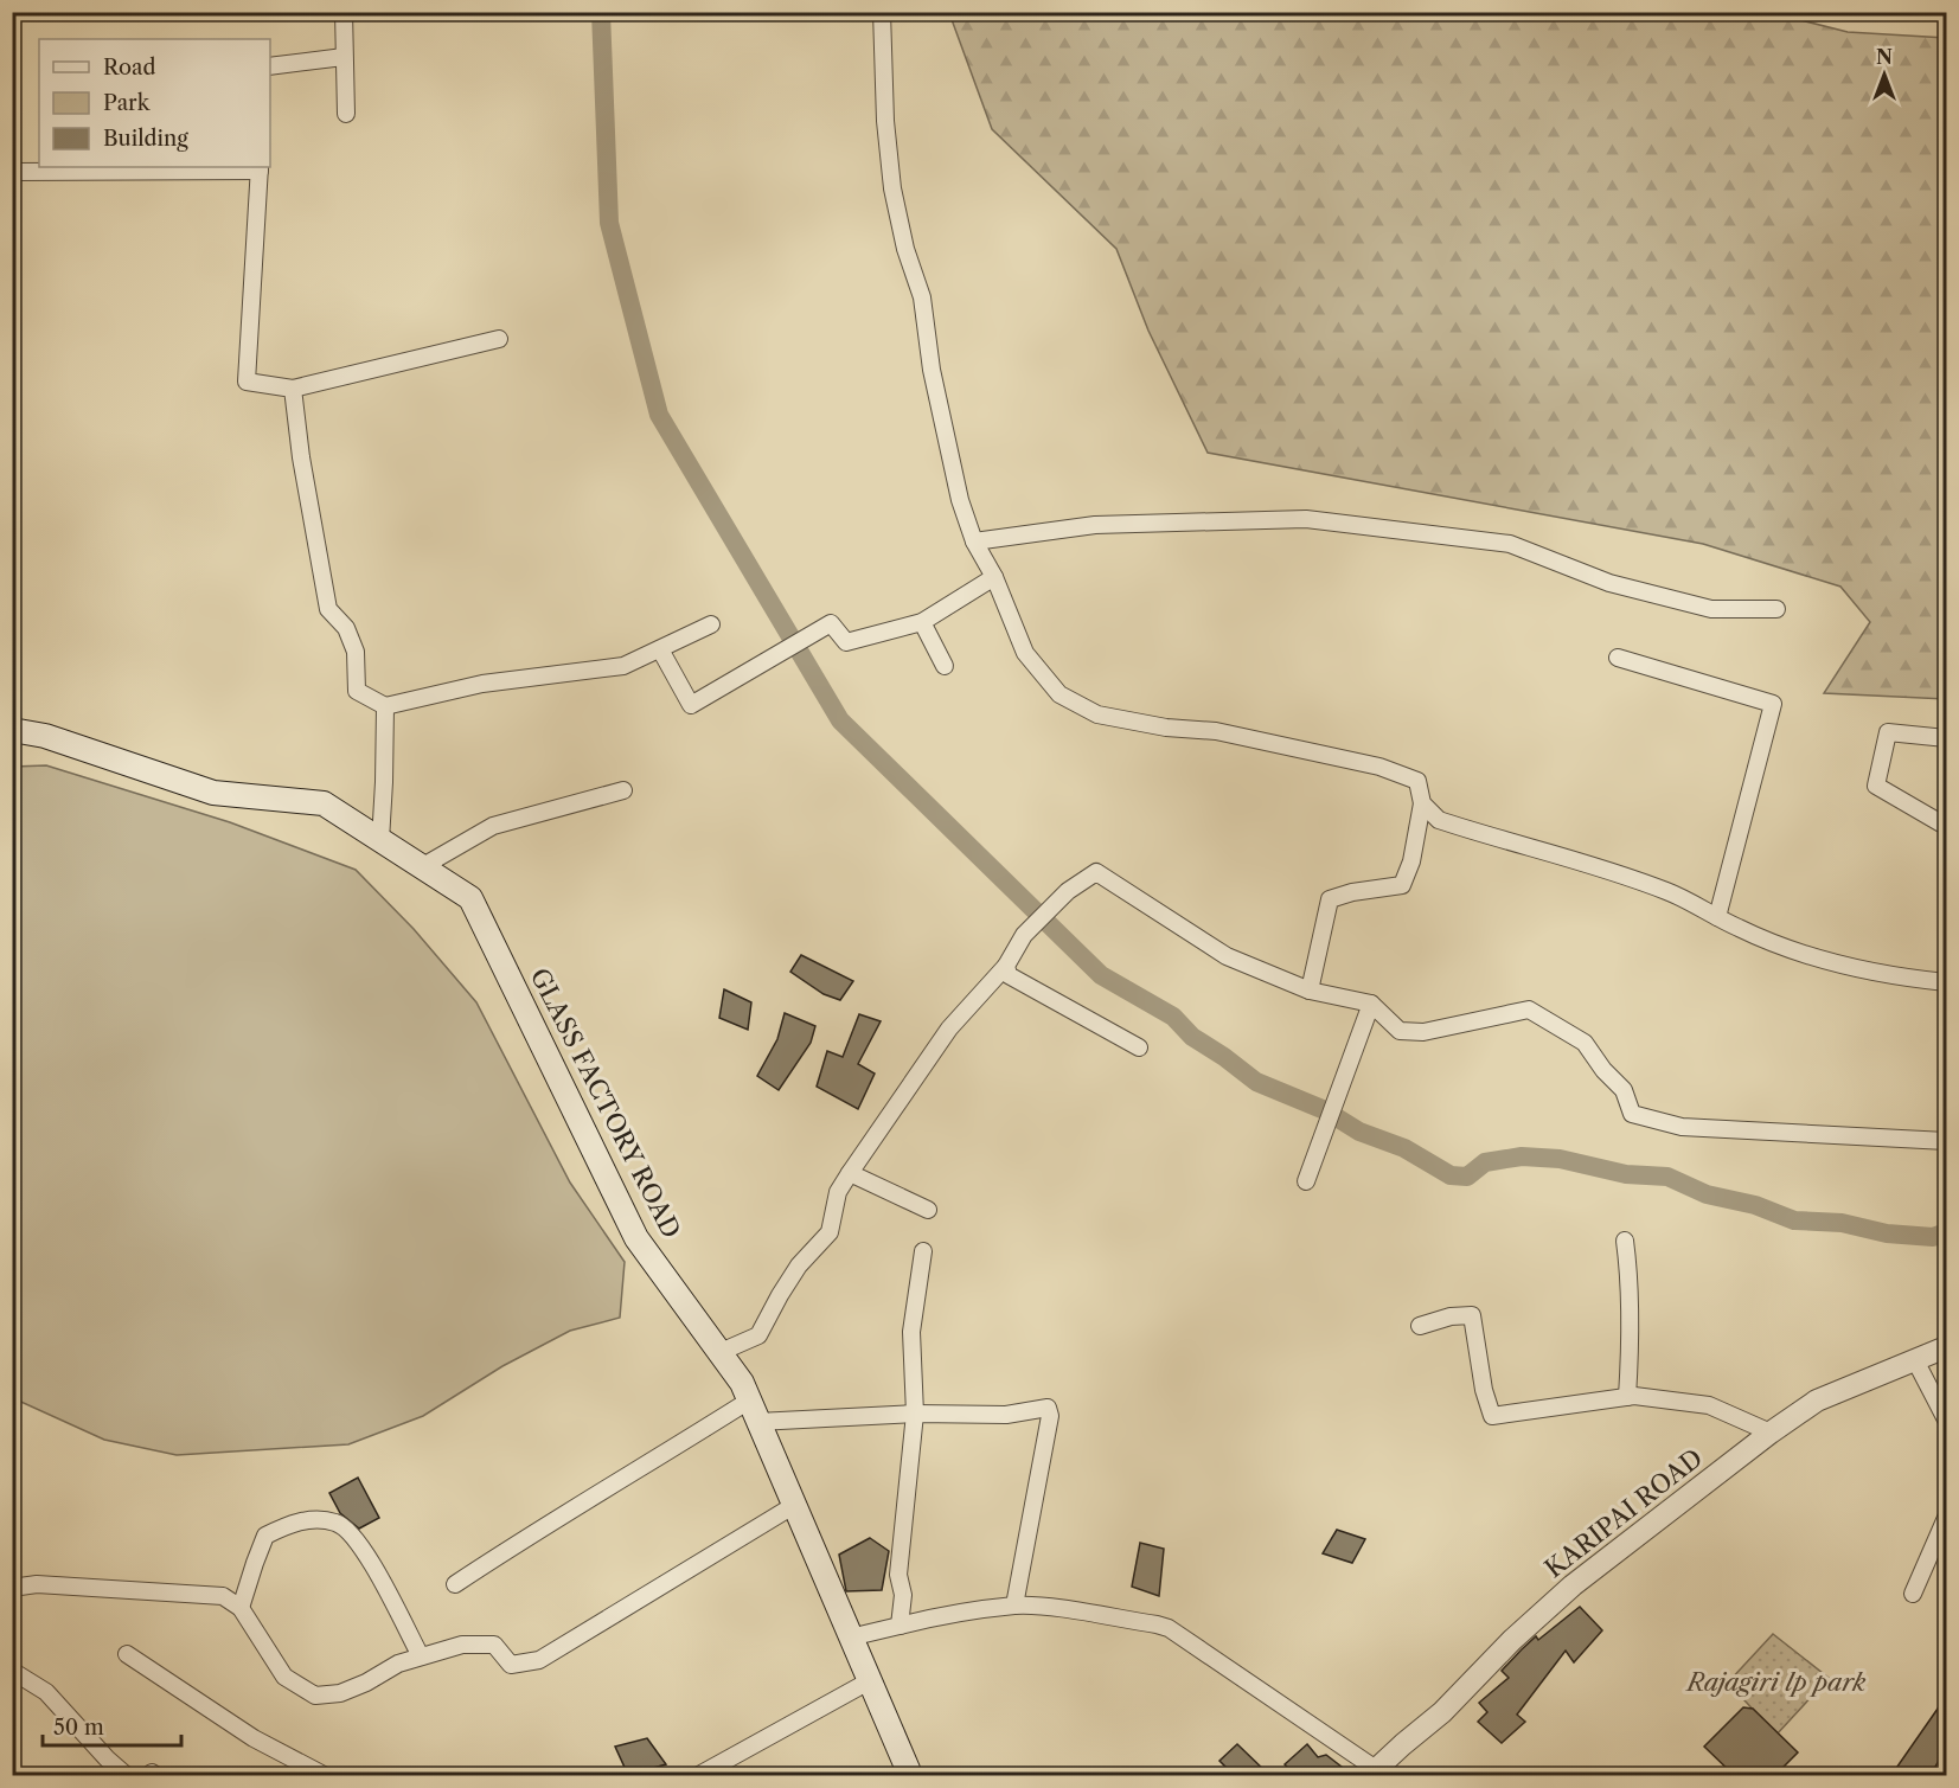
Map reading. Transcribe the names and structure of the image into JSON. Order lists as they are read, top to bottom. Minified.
{"streets":{"main road":["GLASS FACTORY ROAD"],"street":["KARIPAI ROAD"]},"parks":["Rajagiri lp park"],"legend":["Road","Park","Building"],"scale_bar":"50 m","north":"top"}
